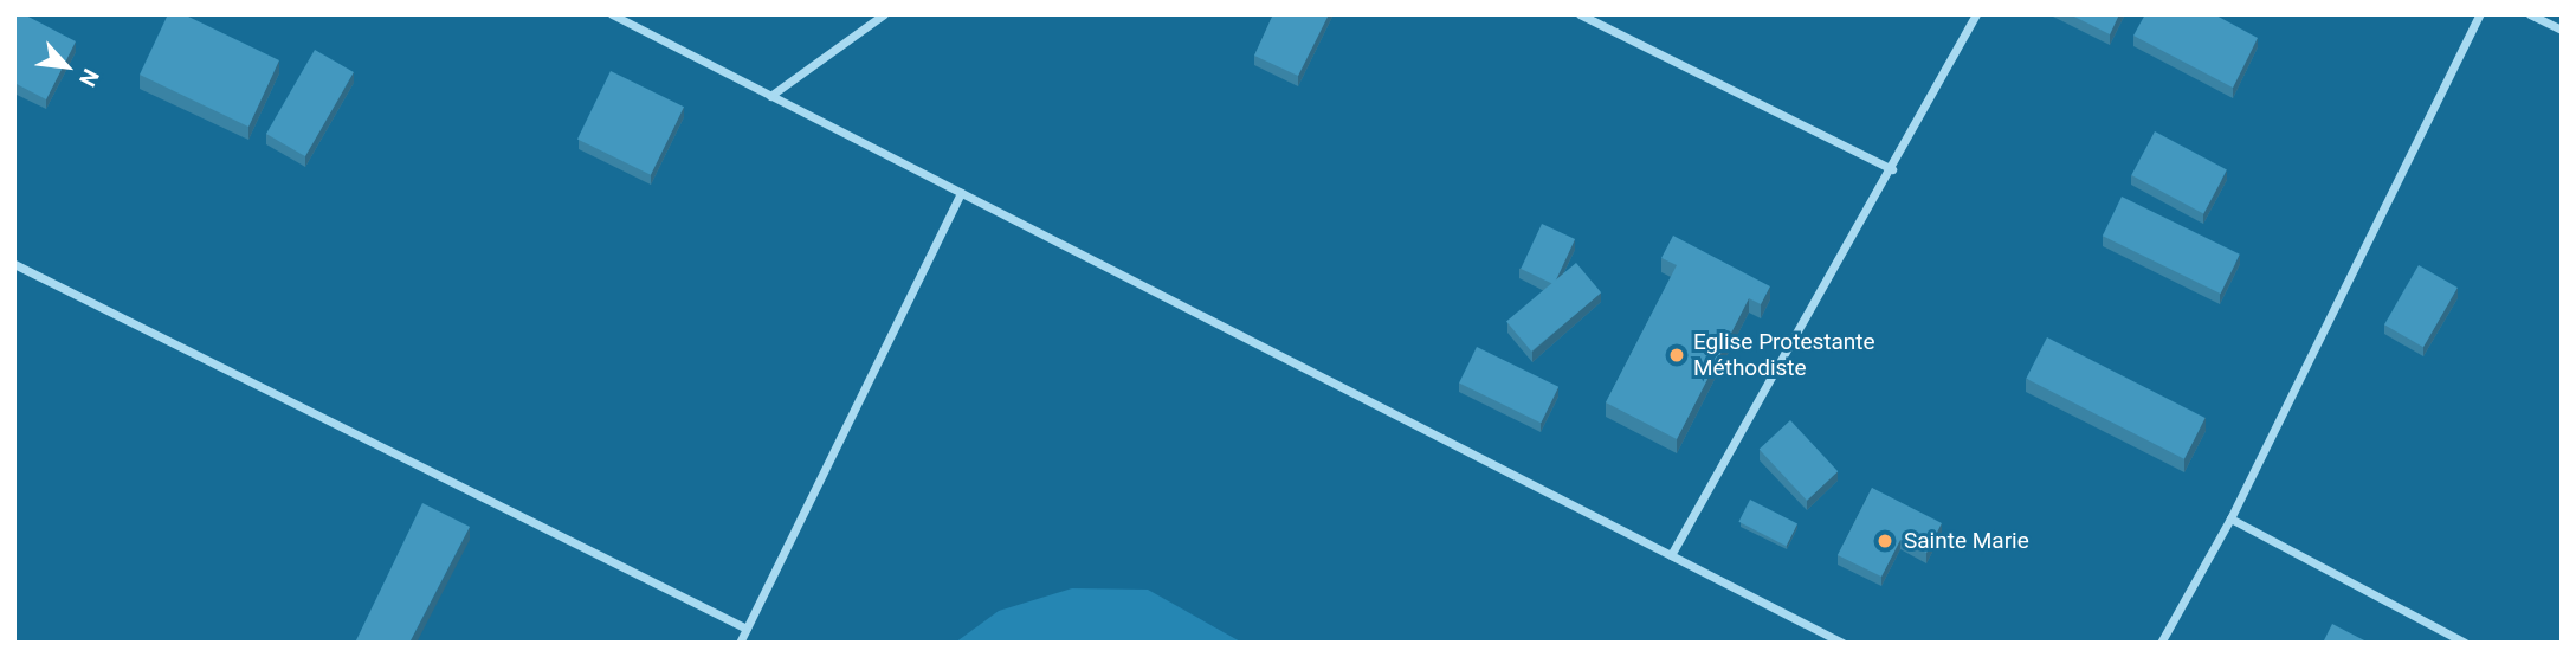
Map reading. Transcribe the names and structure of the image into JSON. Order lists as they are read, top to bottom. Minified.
{"places":["Eglise Protestante Méthodiste","Sainte Marie"],"north":"bottom right"}
